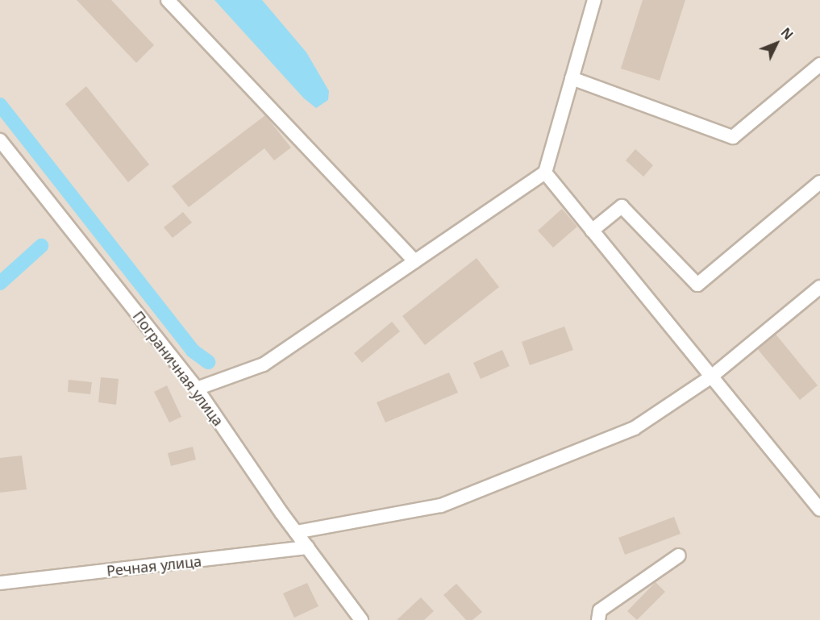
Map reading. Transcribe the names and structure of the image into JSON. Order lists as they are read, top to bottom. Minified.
{"streets":{"street":["Пограничная улица","Речная улица"]},"crossings":[["Пограничная улица","Речная улица"]],"north":"top right"}
